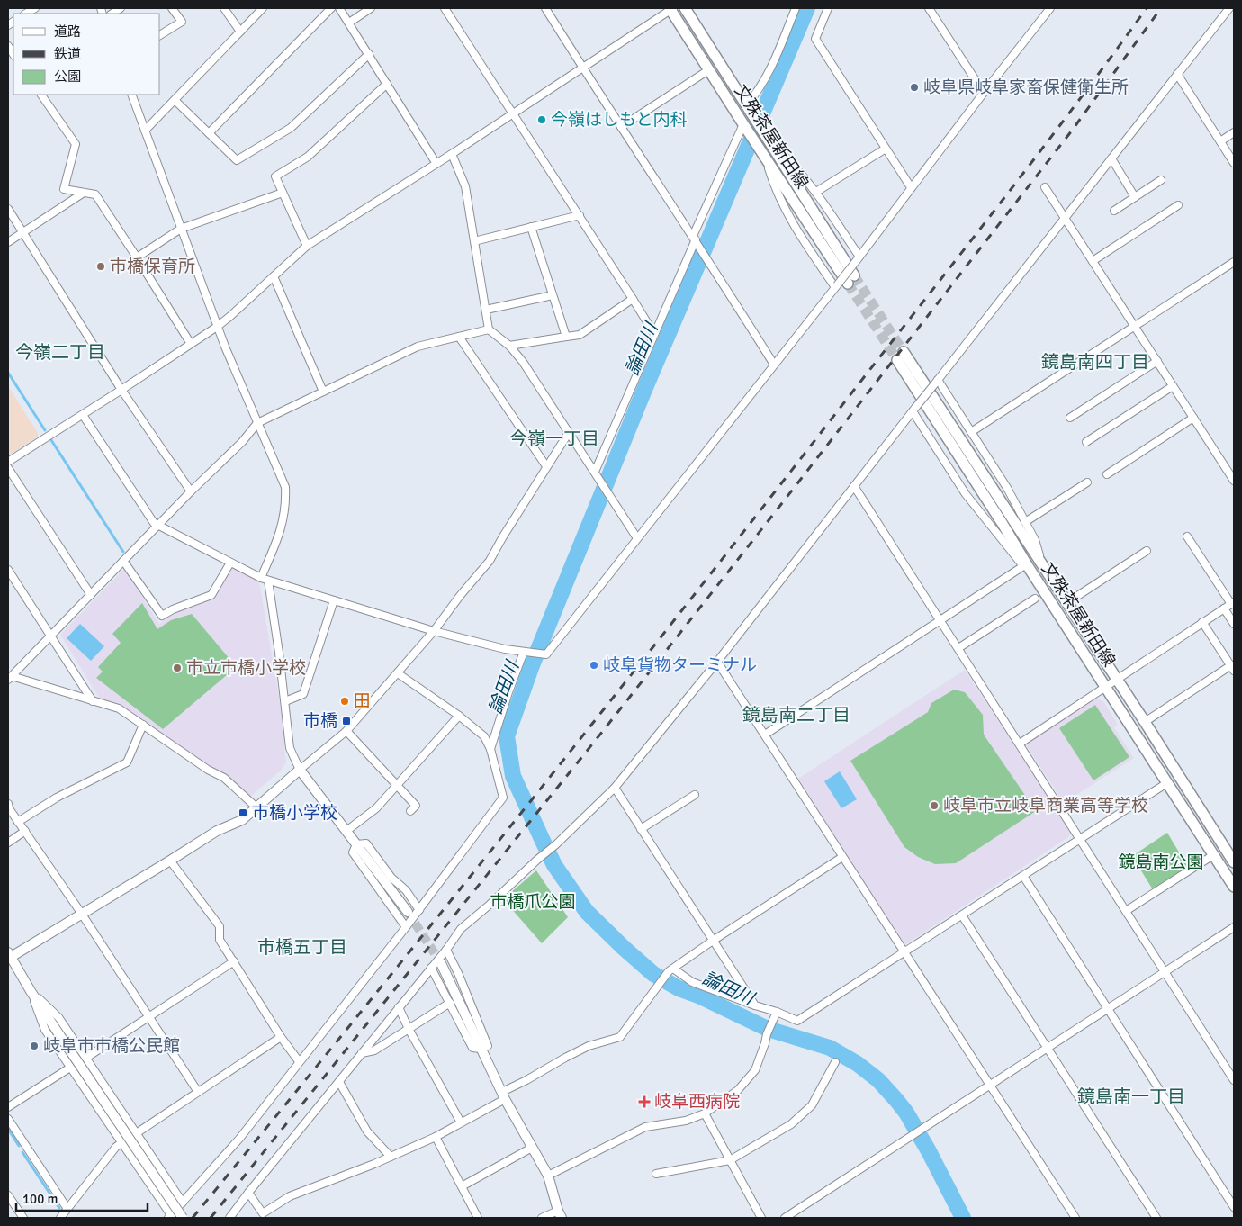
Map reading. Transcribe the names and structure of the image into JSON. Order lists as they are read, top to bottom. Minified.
{"streets":{"main road":["文殊茶屋新田線"]},"districts":["今嶺二丁目","鏡島南四丁目","今嶺一丁目","鏡島南二丁目","市橋五丁目","鏡島南一丁目"],"water":["論田川"],"parks":["鏡島南公園","市橋爪公園"],"places":{"other":["岐阜県岐阜家畜保健衛生所","今嶺はしもと内科","市橋保育所","岐阜貨物ターミナル","市立市橋小学校","田","岐阜市立岐阜商業高等学校","岐阜市市橋公民館"],"transit":["市橋","市橋小学校"],"health":["岐阜西病院"]},"legend":["道路","鉄道","公園"],"scale_bar":"100 m"}
